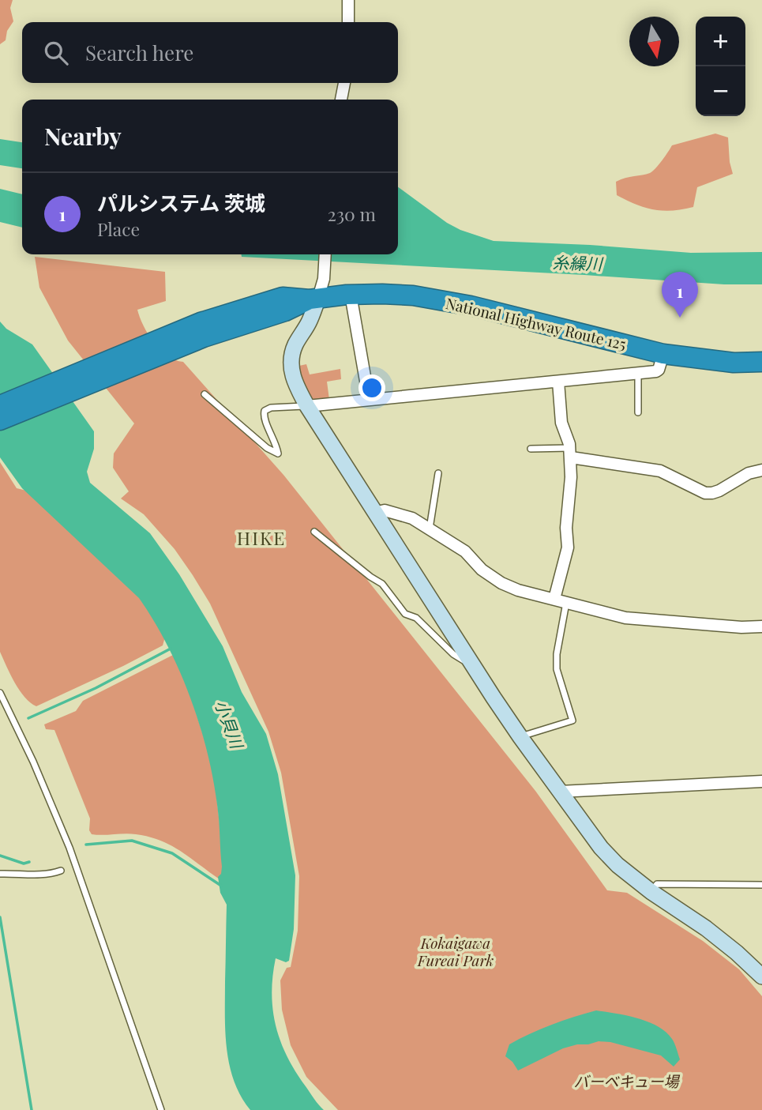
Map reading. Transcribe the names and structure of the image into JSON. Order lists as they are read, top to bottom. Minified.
{"streets":{"highway":["National Highway Route 125"]},"districts":["HIKE"],"water":["糸繰川","小貝川"],"parks":["Kokaigawa Fureai Park","バーベキュー場"],"north":"bottom","page":{"map_buttons":["+","−"],"search":"Search here","heading":"Nearby","list":[{"mark":"1","name":"パルシステム 茨城","note":"Place","value":"230 m"}],"pins":"1"}}
